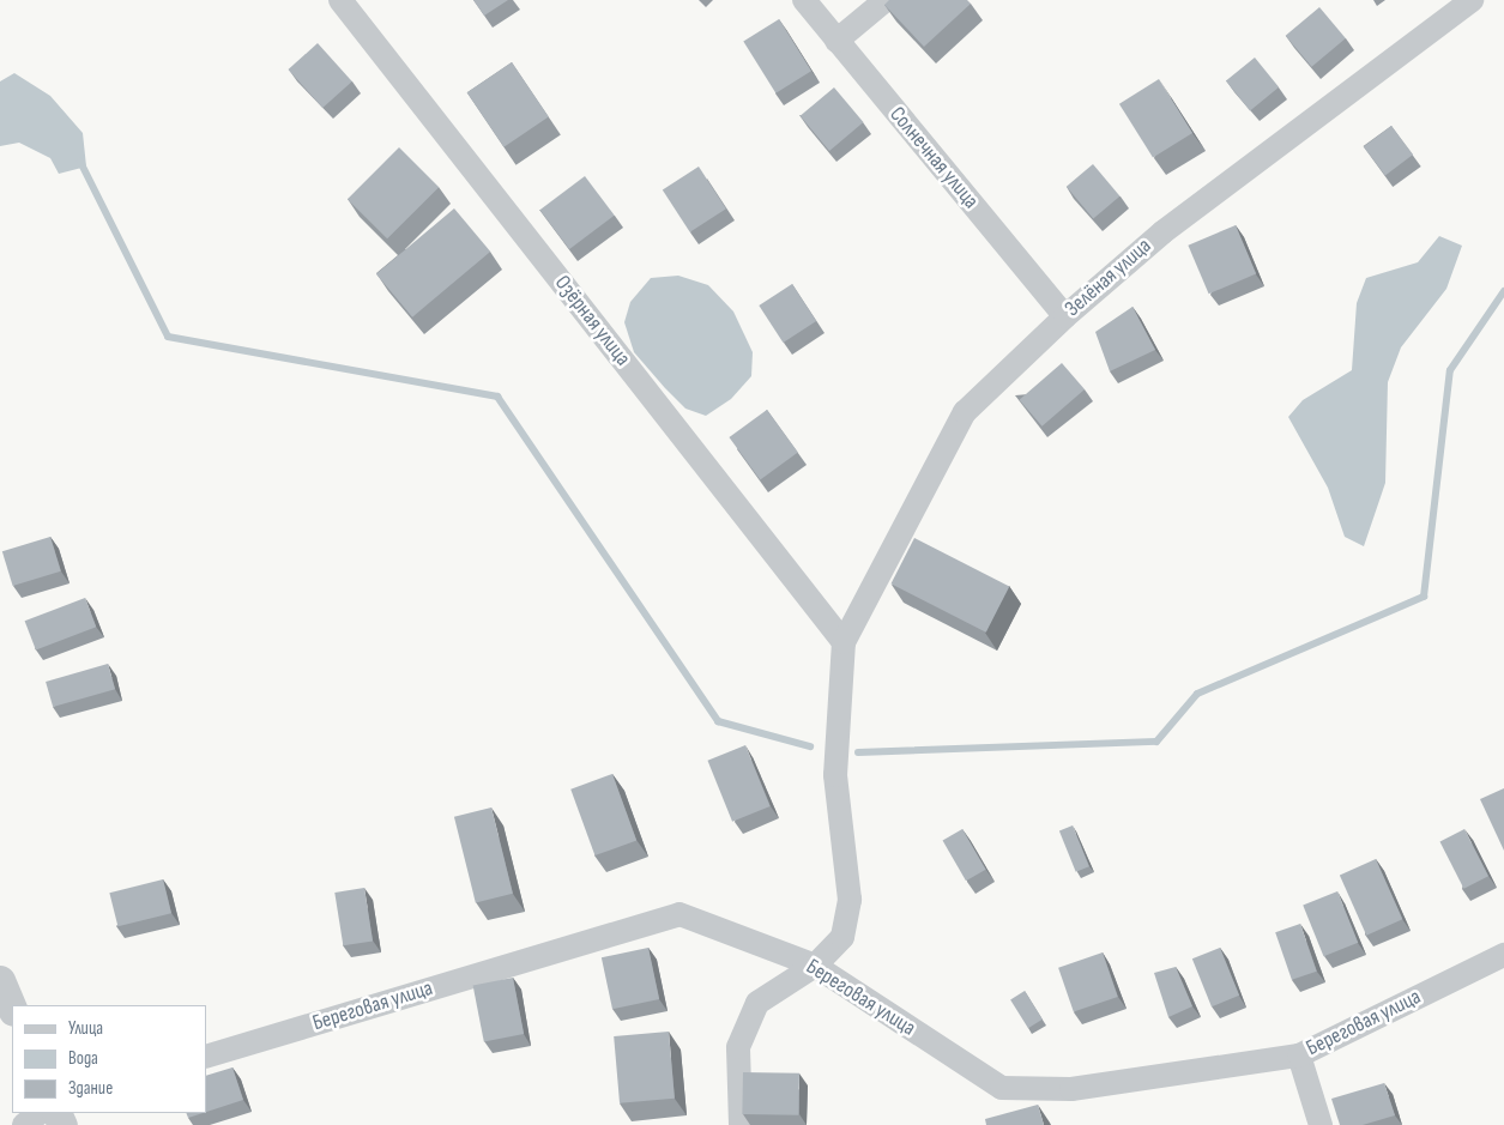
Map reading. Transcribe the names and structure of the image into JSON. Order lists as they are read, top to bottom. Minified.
{"streets":{"street":["Солнечная улица","Зелёная улица","Озёрная улица","Береговая улица"]},"crossings":[["Солнечная улица","Зелёная улица"],["Зелёная улица","Озёрная улица"]],"legend":["Улица","Вода","Здание"]}
